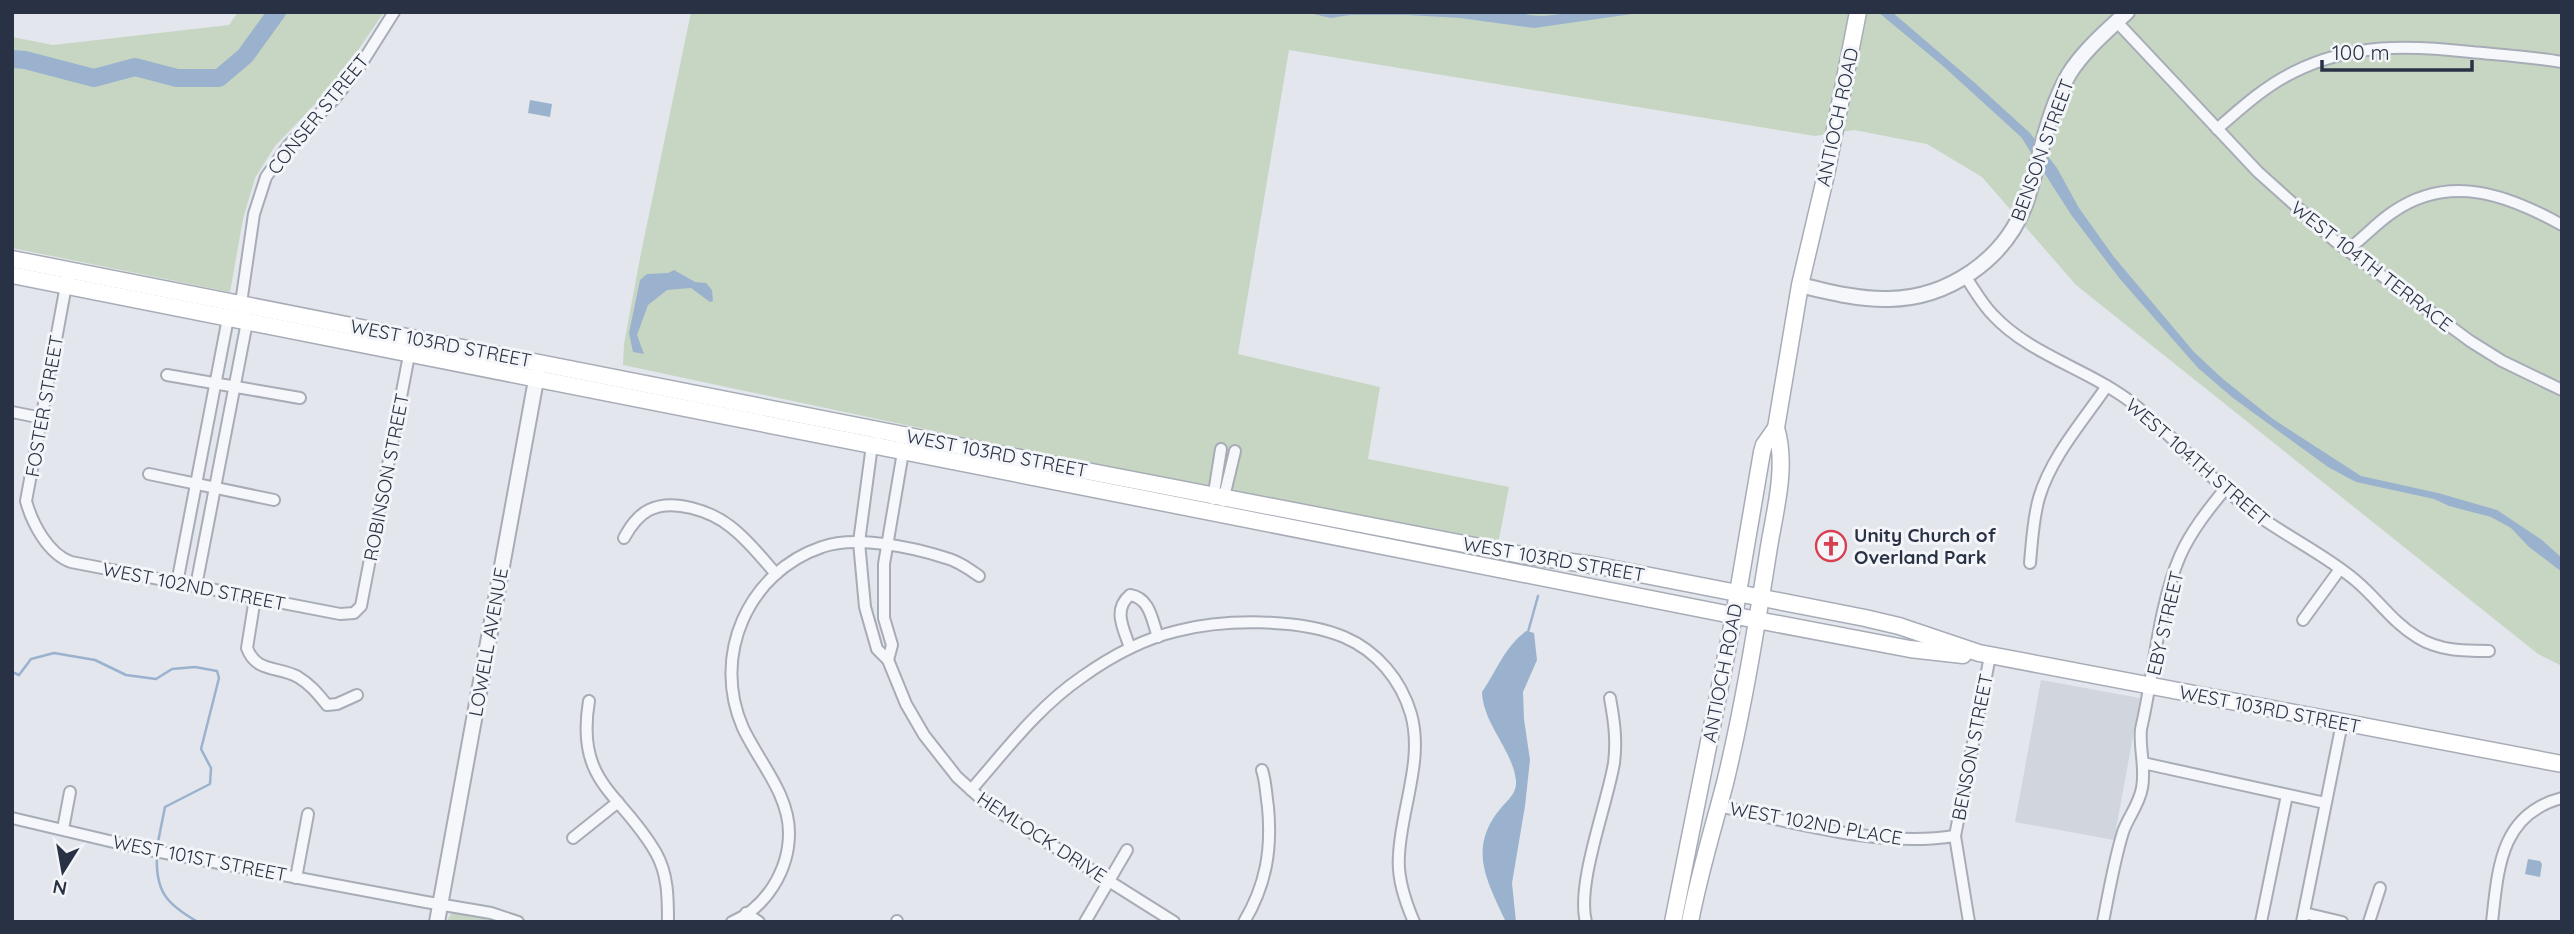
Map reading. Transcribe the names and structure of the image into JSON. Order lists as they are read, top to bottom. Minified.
{"streets":{"main road":["ANTIOCH ROAD","WEST 103RD STREET"],"street":["CONSER STREET","BENSON STREET","WEST 104TH TERRACE","FOSTER STREET","WEST 104TH STREET","ROBINSON STREET","WEST 102ND STREET","EBY STREET","LOWELL AVENUE","WEST 102ND PLACE","HEMLOCK DRIVE","WEST 101ST STREET"]},"crossings":[["CONSER STREET","WEST 103RD STREET"],["ANTIOCH ROAD","WEST 103RD STREET"],["ANTIOCH ROAD","WEST 102ND PLACE"],["BENSON STREET","WEST 104TH TERRACE"],["BENSON STREET","WEST 103RD STREET"],["BENSON STREET","WEST 104TH STREET"],["BENSON STREET","WEST 102ND PLACE"],["WEST 103RD STREET","FOSTER STREET"],["WEST 103RD STREET","ROBINSON STREET"],["WEST 103RD STREET","EBY STREET"],["WEST 103RD STREET","LOWELL AVENUE"],["WEST 103RD STREET","HEMLOCK DRIVE"],["FOSTER STREET","WEST 102ND STREET"],["WEST 104TH STREET","EBY STREET"],["ROBINSON STREET","WEST 102ND STREET"],["LOWELL AVENUE","WEST 101ST STREET"]],"places":{"church":["Unity Church of Overland Park"]},"scale_bar":"100 m","north":"bottom"}
